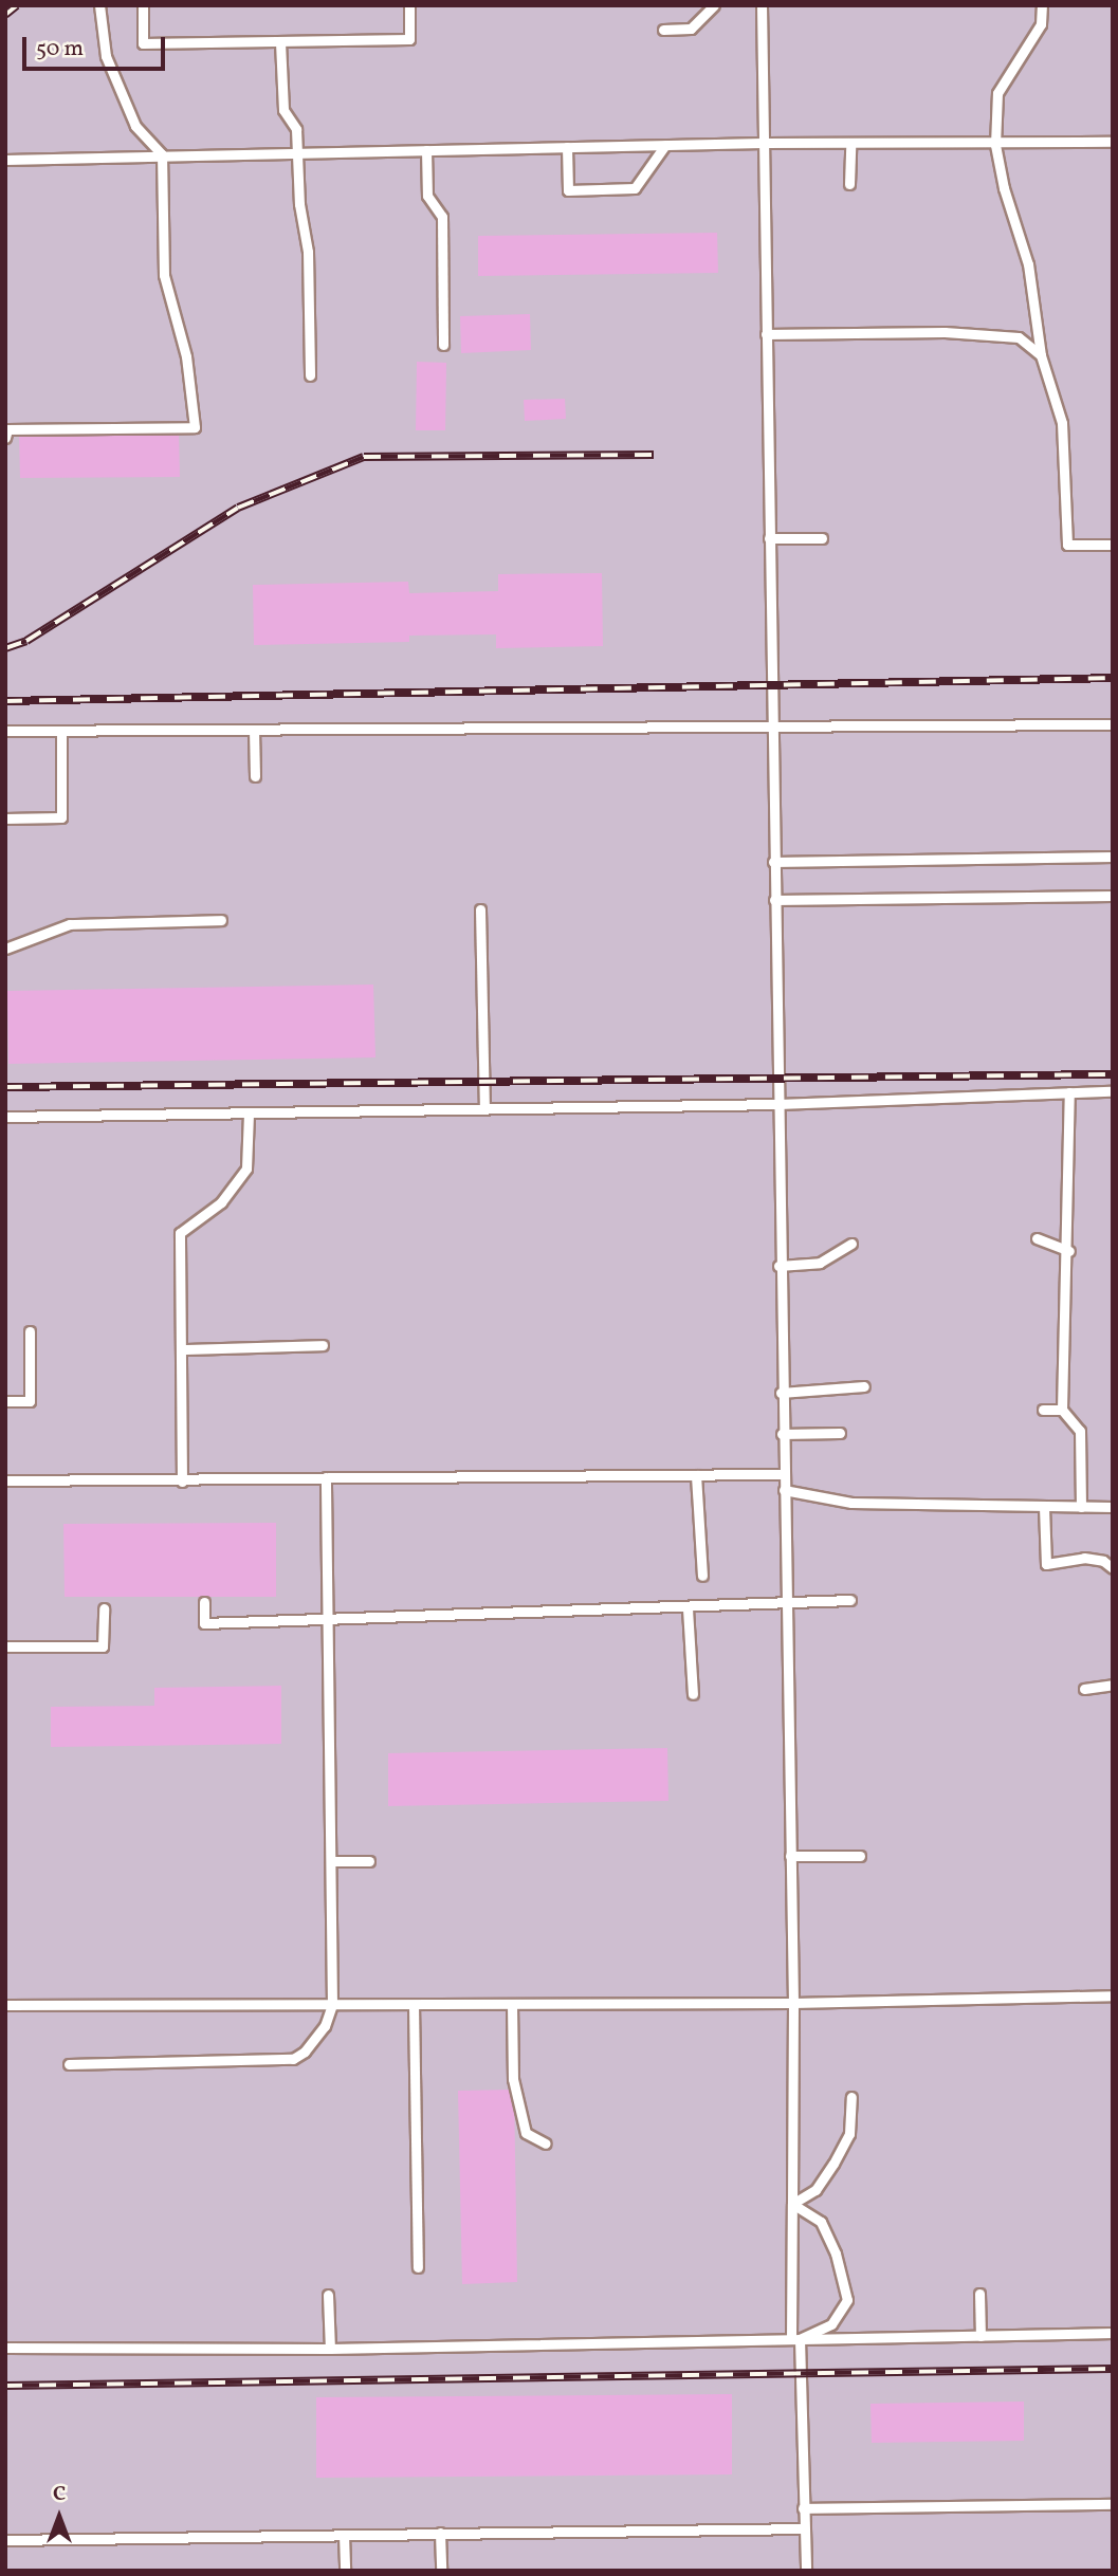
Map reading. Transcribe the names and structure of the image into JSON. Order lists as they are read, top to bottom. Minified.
{"scale_bar":"50 m","north":"top"}
